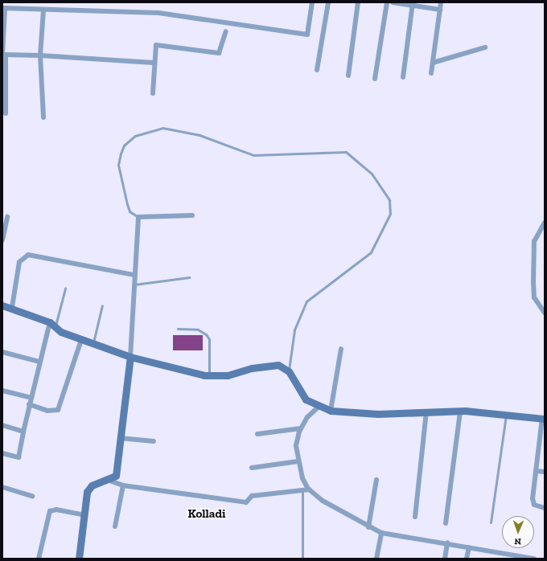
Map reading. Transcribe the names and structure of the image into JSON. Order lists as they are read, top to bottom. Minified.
{"districts":["Kolladi"],"north":"bottom"}
